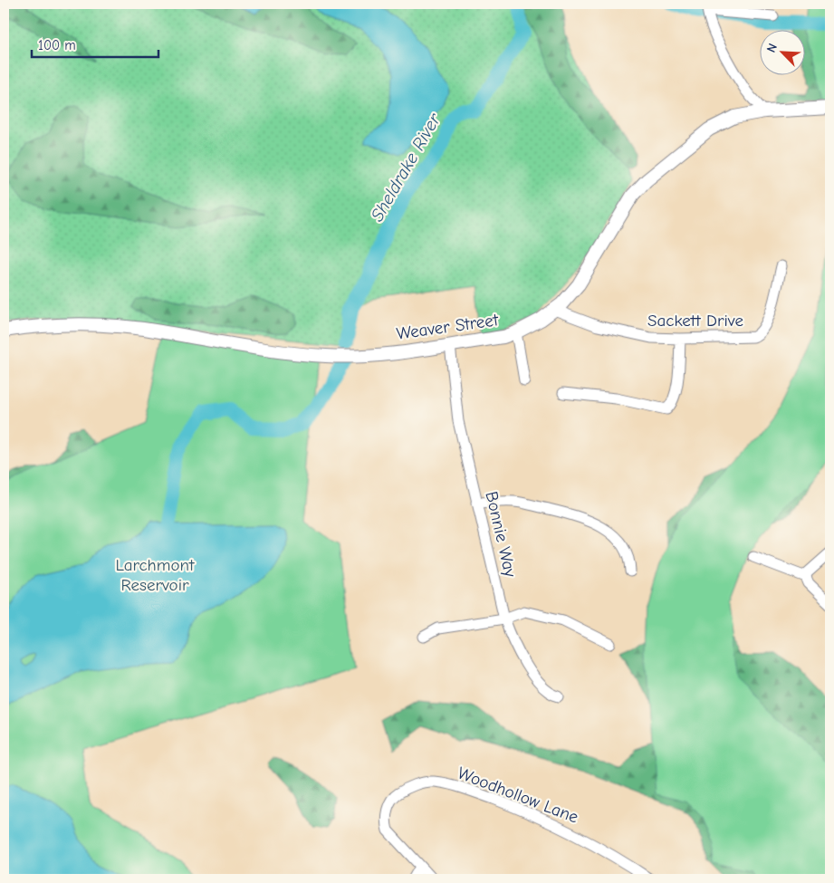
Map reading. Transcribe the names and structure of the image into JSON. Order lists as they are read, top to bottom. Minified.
{"streets":{"main road":["Weaver Street"],"street":["Sackett Drive","Bonnie Way","Woodhollow Lane"]},"crossings":[["Sackett Drive","Weaver Street"],["Weaver Street","Bonnie Way"]],"water":["Sheldrake River"],"parks":["Larchmont Reservoir"],"scale_bar":"100 m","north":"top left"}
